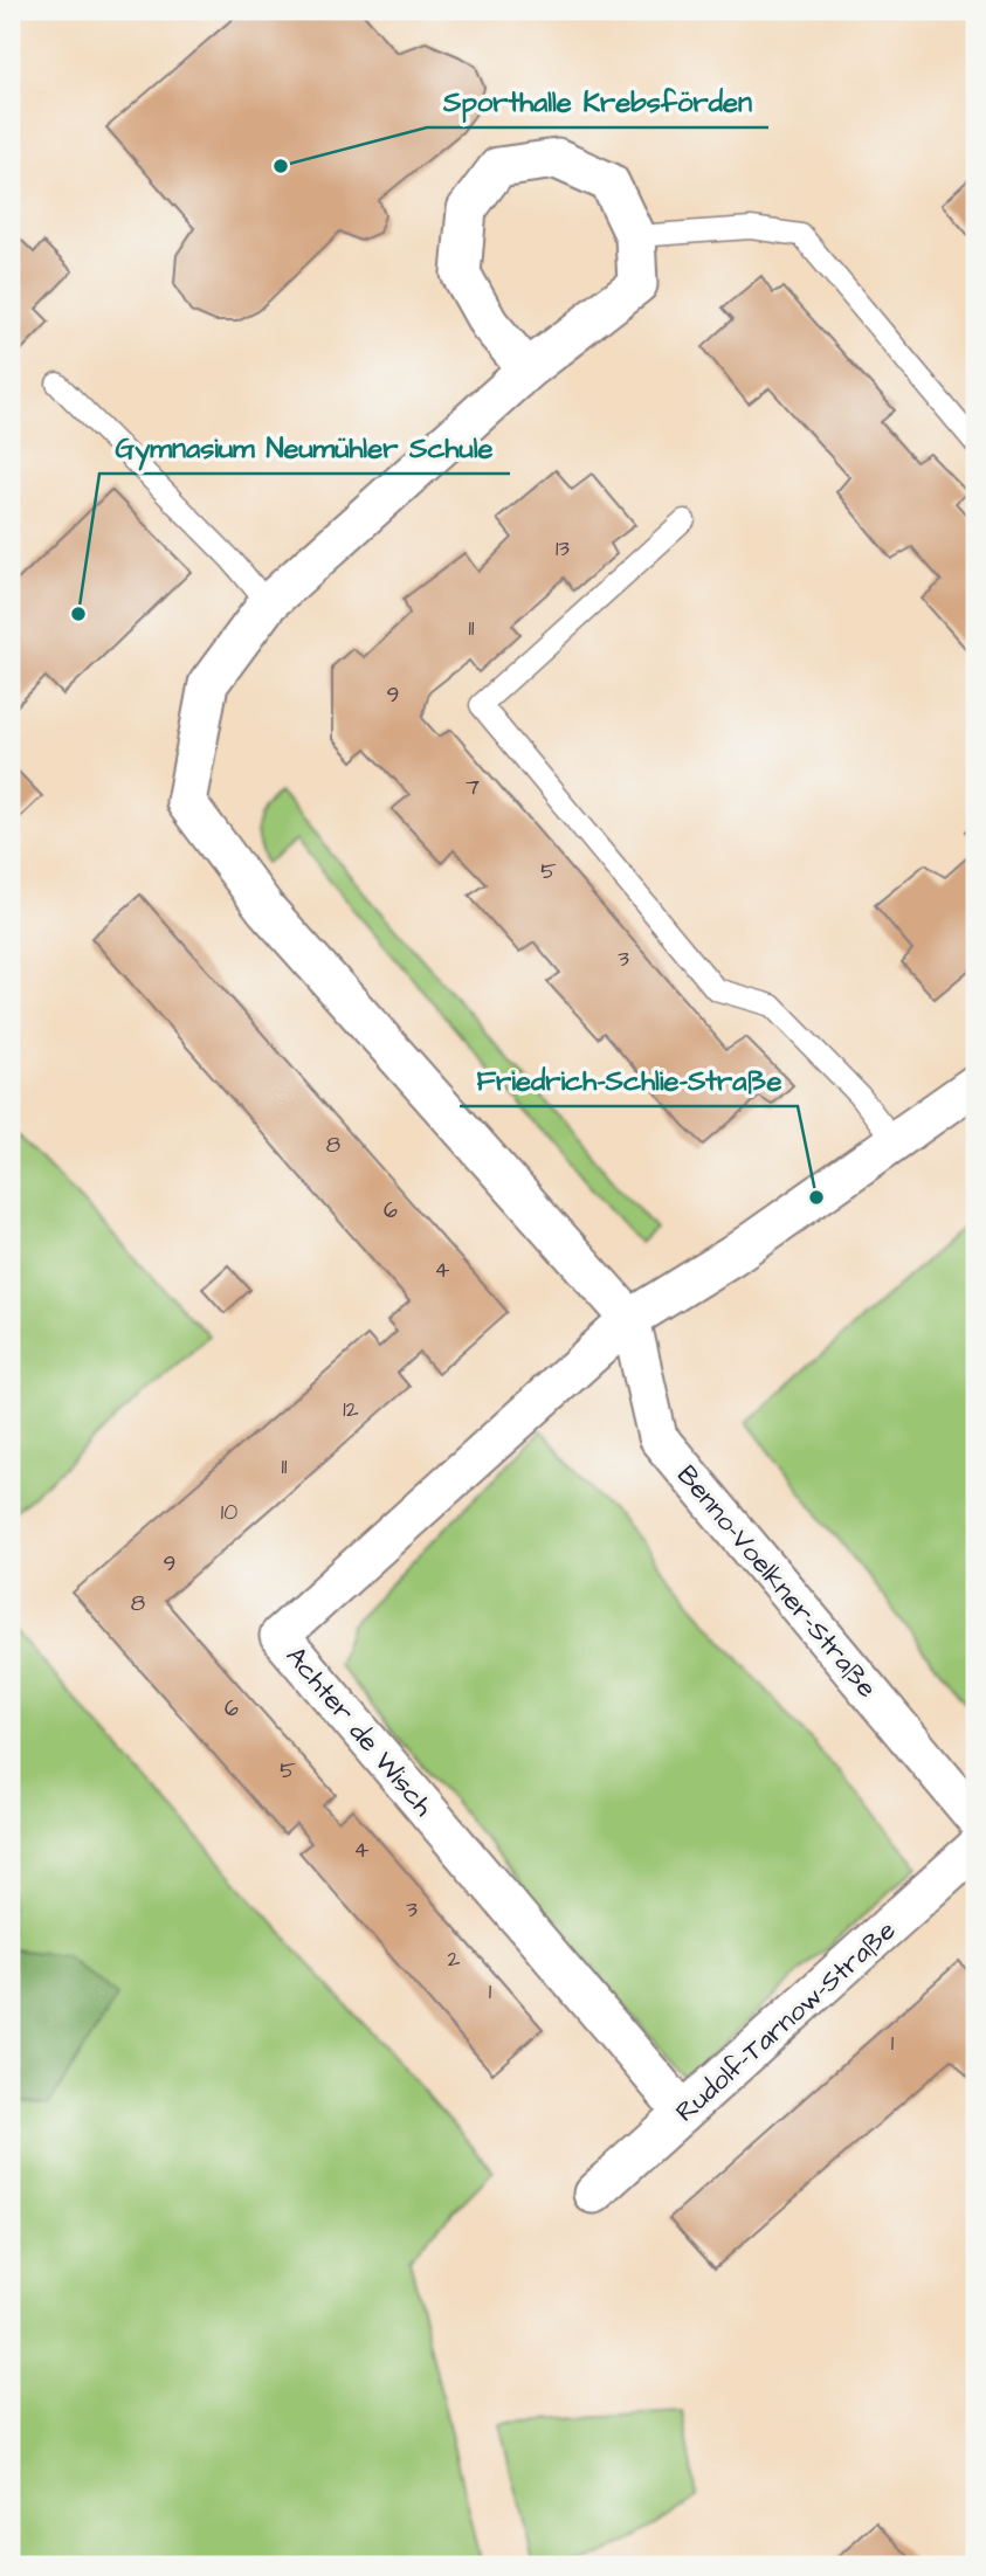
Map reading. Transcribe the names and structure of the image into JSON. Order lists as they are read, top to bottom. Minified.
{"streets":{"street":["Benno-Voelkner-Straße","Achter de Wisch","Rudolf-Tarnow-Straße"]},"crossings":[["Benno-Voelkner-Straße","Achter de Wisch"],["Achter de Wisch","Rudolf-Tarnow-Straße"]],"places":["Sporthalle Krebsförden","Gymnasium Neumühler Schule","Friedrich-Schlie-Straße"],"house_numbers":["13","11","9","7","5","3","8","6","4","12","11","10","9","8","6","5","4","3","2","1","1"]}
